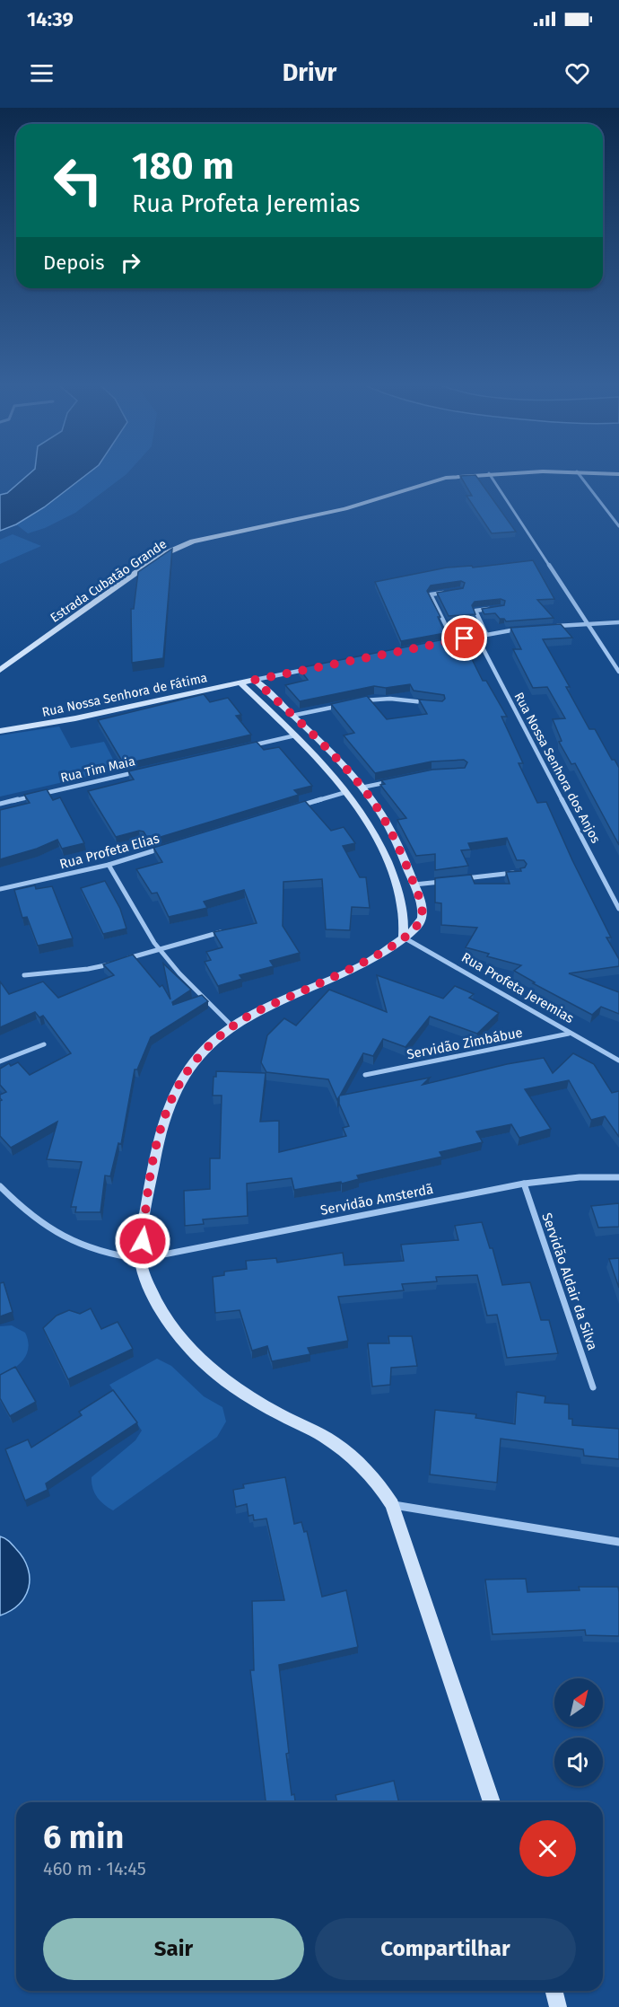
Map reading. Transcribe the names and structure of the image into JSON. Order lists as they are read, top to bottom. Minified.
{"streets":{"street":["Estrada Cubatão Grande","Rua Nossa Senhora de Fátima","Rua Nossa Senhora dos Anjos","Rua Tim Maia","Rua Profeta Elias","Rua Profeta Jeremias","Servidão Zimbábue","Servidão Amsterdã","Servidão Aldair da Silva"]},"crossings":[["Rua Profeta Jeremias","Servidão Zimbábue"],["Servidão Amsterdã","Servidão Aldair da Silva"]],"north":"top right","page":{"status":"14:39","header":"Drivr","turn":["180 m","Rua Profeta Jeremias"],"then":"Depois","heading":["6 min","460 m · 14:45"],"buttons":["Sair","Compartilhar"]}}
